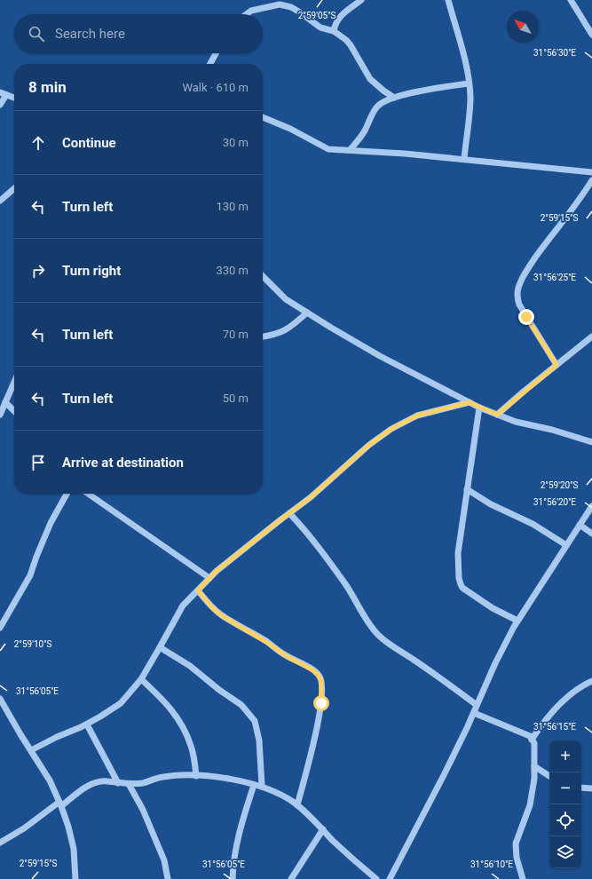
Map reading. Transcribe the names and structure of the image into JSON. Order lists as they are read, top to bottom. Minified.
{"north":"top left","page":{"search":"Search here","heading":["8 min","Walk · 610 m"],"list":[["Continue","30 m"],["Turn left","130 m"],["Turn right","330 m"],["Turn left","70 m"],["Turn left","50 m"],"Arrive at destination"],"map_buttons":["+","−"]},"coordinates":["2°59'05\"S","31°56'30\"E","2°59'15\"S","31°56'25\"E","2°59'20\"S","31°56'20\"E","2°59'10\"S","31°56'05\"E","31°56'15\"E","31°56'10\"E"]}
